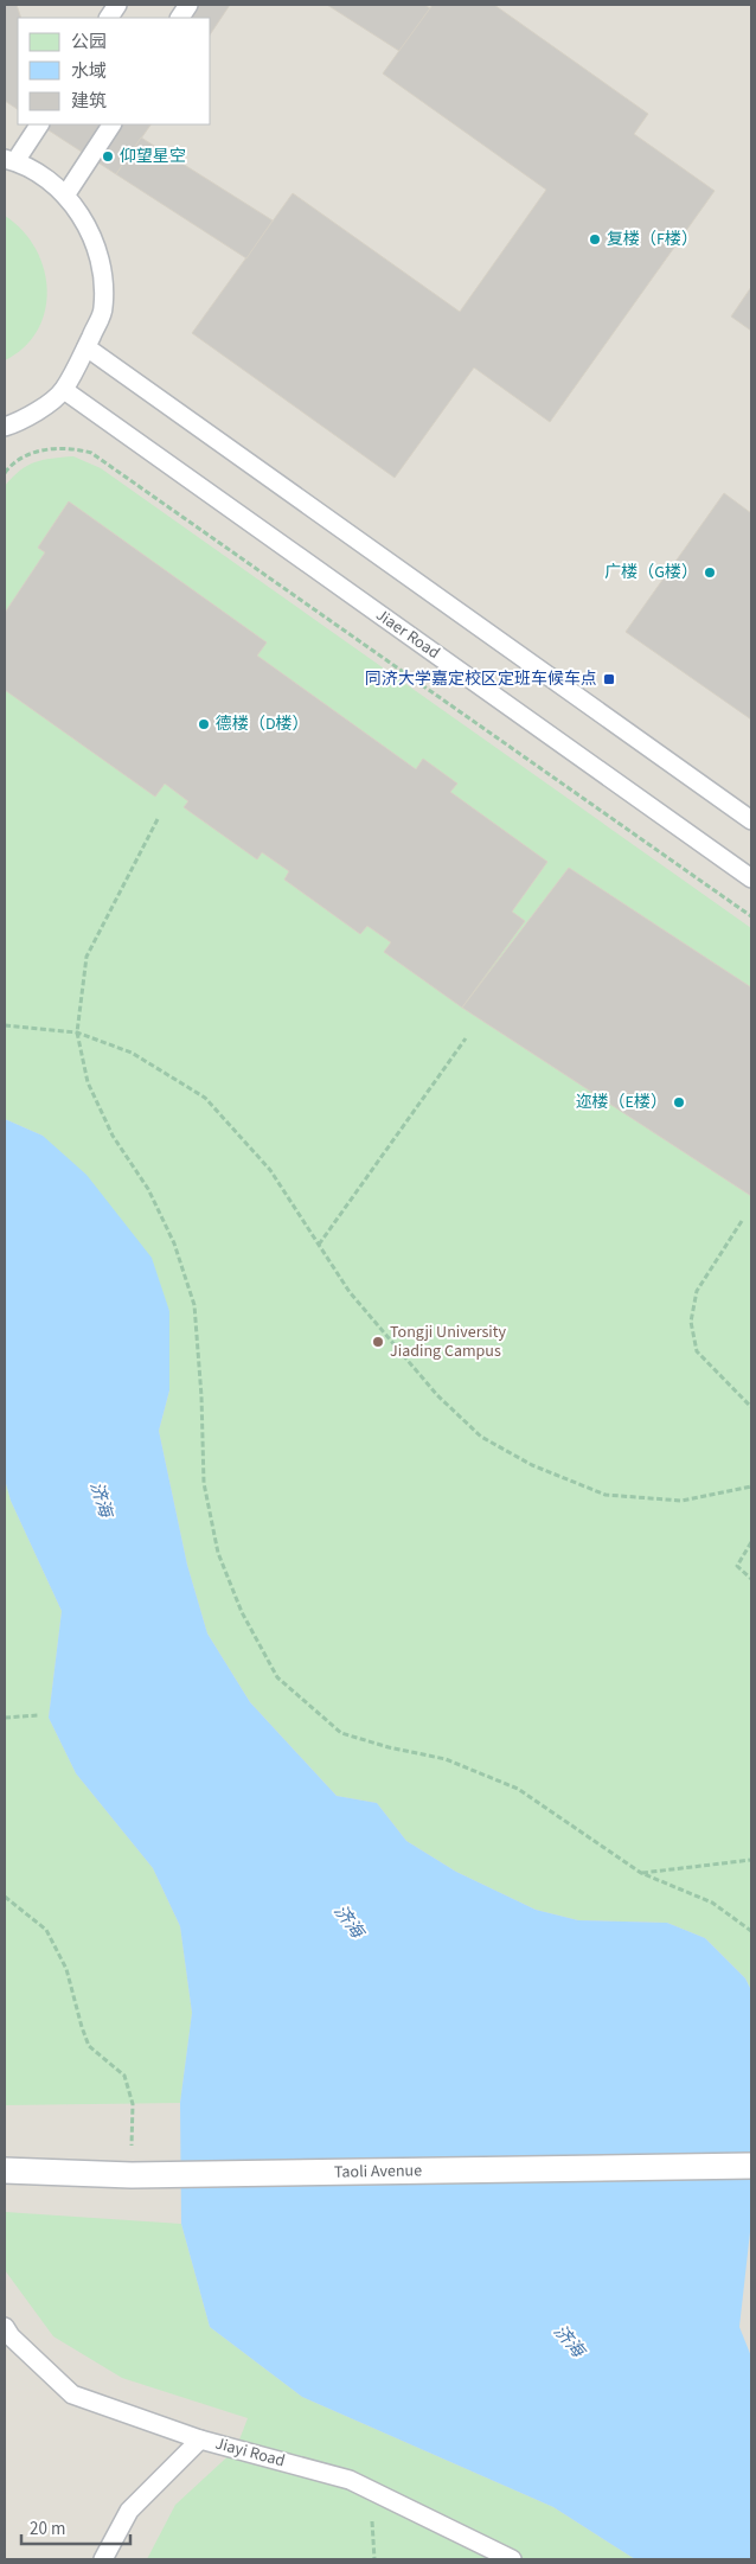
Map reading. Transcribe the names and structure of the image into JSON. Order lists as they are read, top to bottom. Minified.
{"streets":{"street":["Taoli Avenue"],"lane":["Jiaer Road","Jiayi Road"]},"water":["济海"],"places":{"other":["仰望星空","复楼（F楼）","广楼（G楼）","德楼（D楼）","迩楼（E楼）","Tongji University Jiading Campus"],"transit":["同济大学嘉定校区定班车候车点"]},"legend":["公园","水域","建筑"],"scale_bar":"20 m"}
